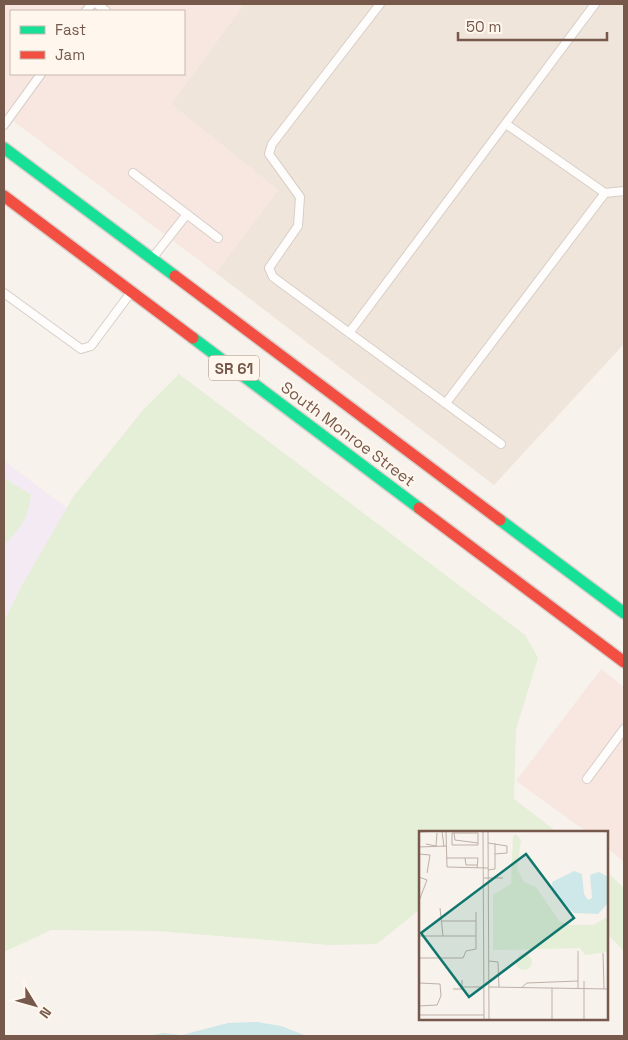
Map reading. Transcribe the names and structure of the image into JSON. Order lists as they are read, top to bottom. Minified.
{"streets":{"main road":["SR 61","South Monroe Street"]},"legend":["Fast","Jam"],"scale_bar":"50 m","north":"bottom right"}
